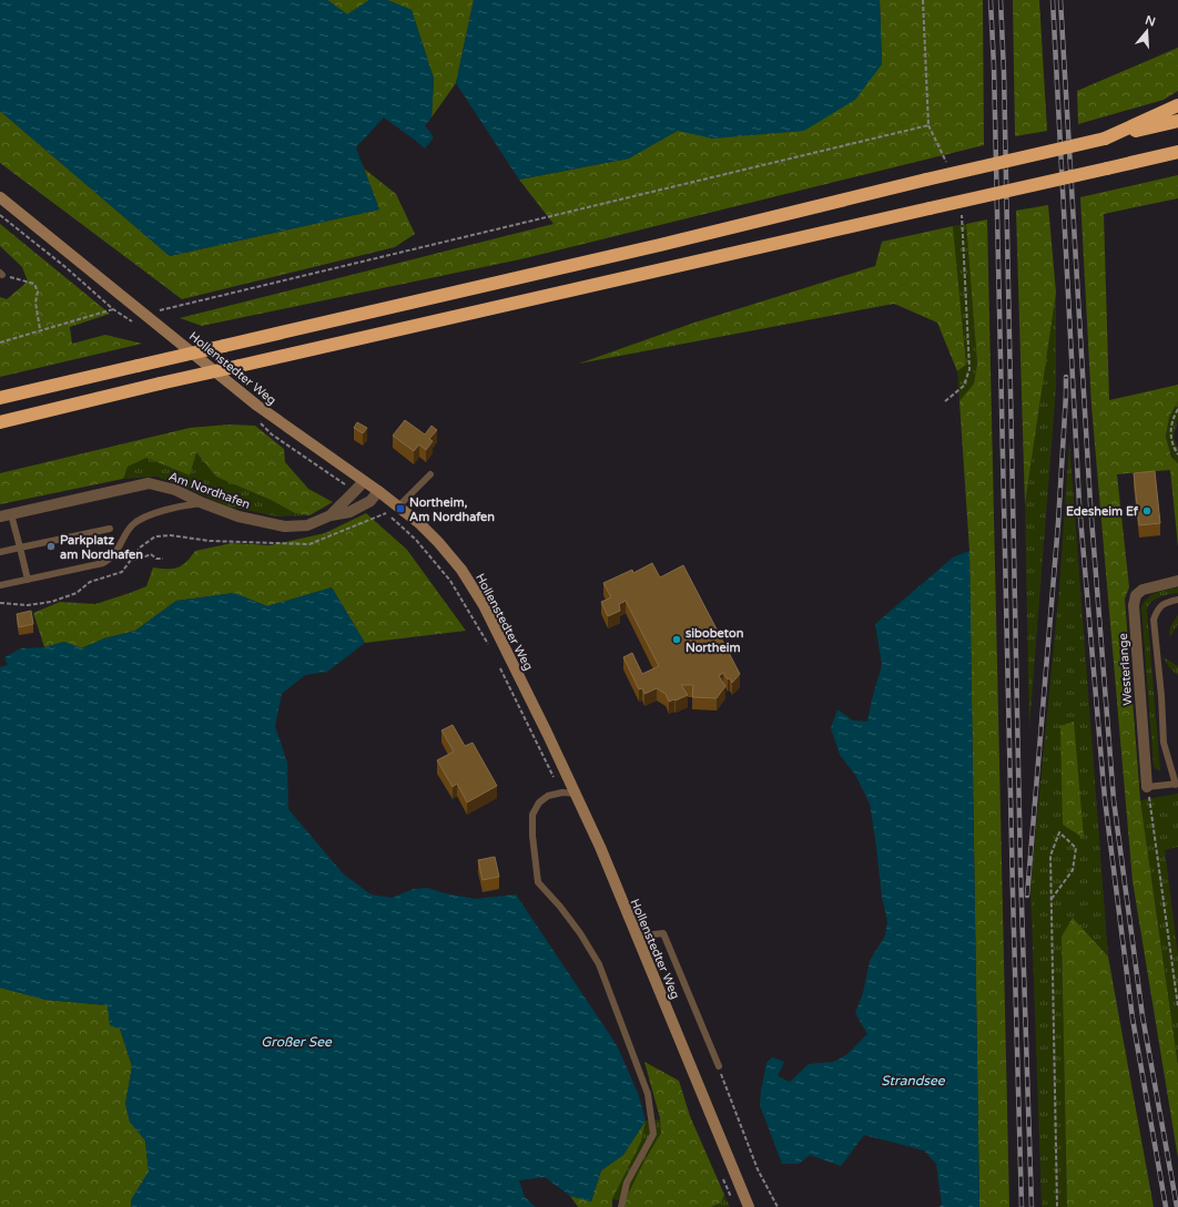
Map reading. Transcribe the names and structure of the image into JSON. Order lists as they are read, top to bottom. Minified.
{"streets":{"main road":["Hollenstedter Weg"],"street":["Am Nordhafen","Westerlange"]},"crossings":[["Hollenstedter Weg","Am Nordhafen"]],"water":["Großer See","Strandsee"],"places":{"transit":["Northeim, Am Nordhafen"],"other":["Edesheim Ef","Parkplatz am Nordhafen","sibobeton Northeim"]},"north":"top"}
